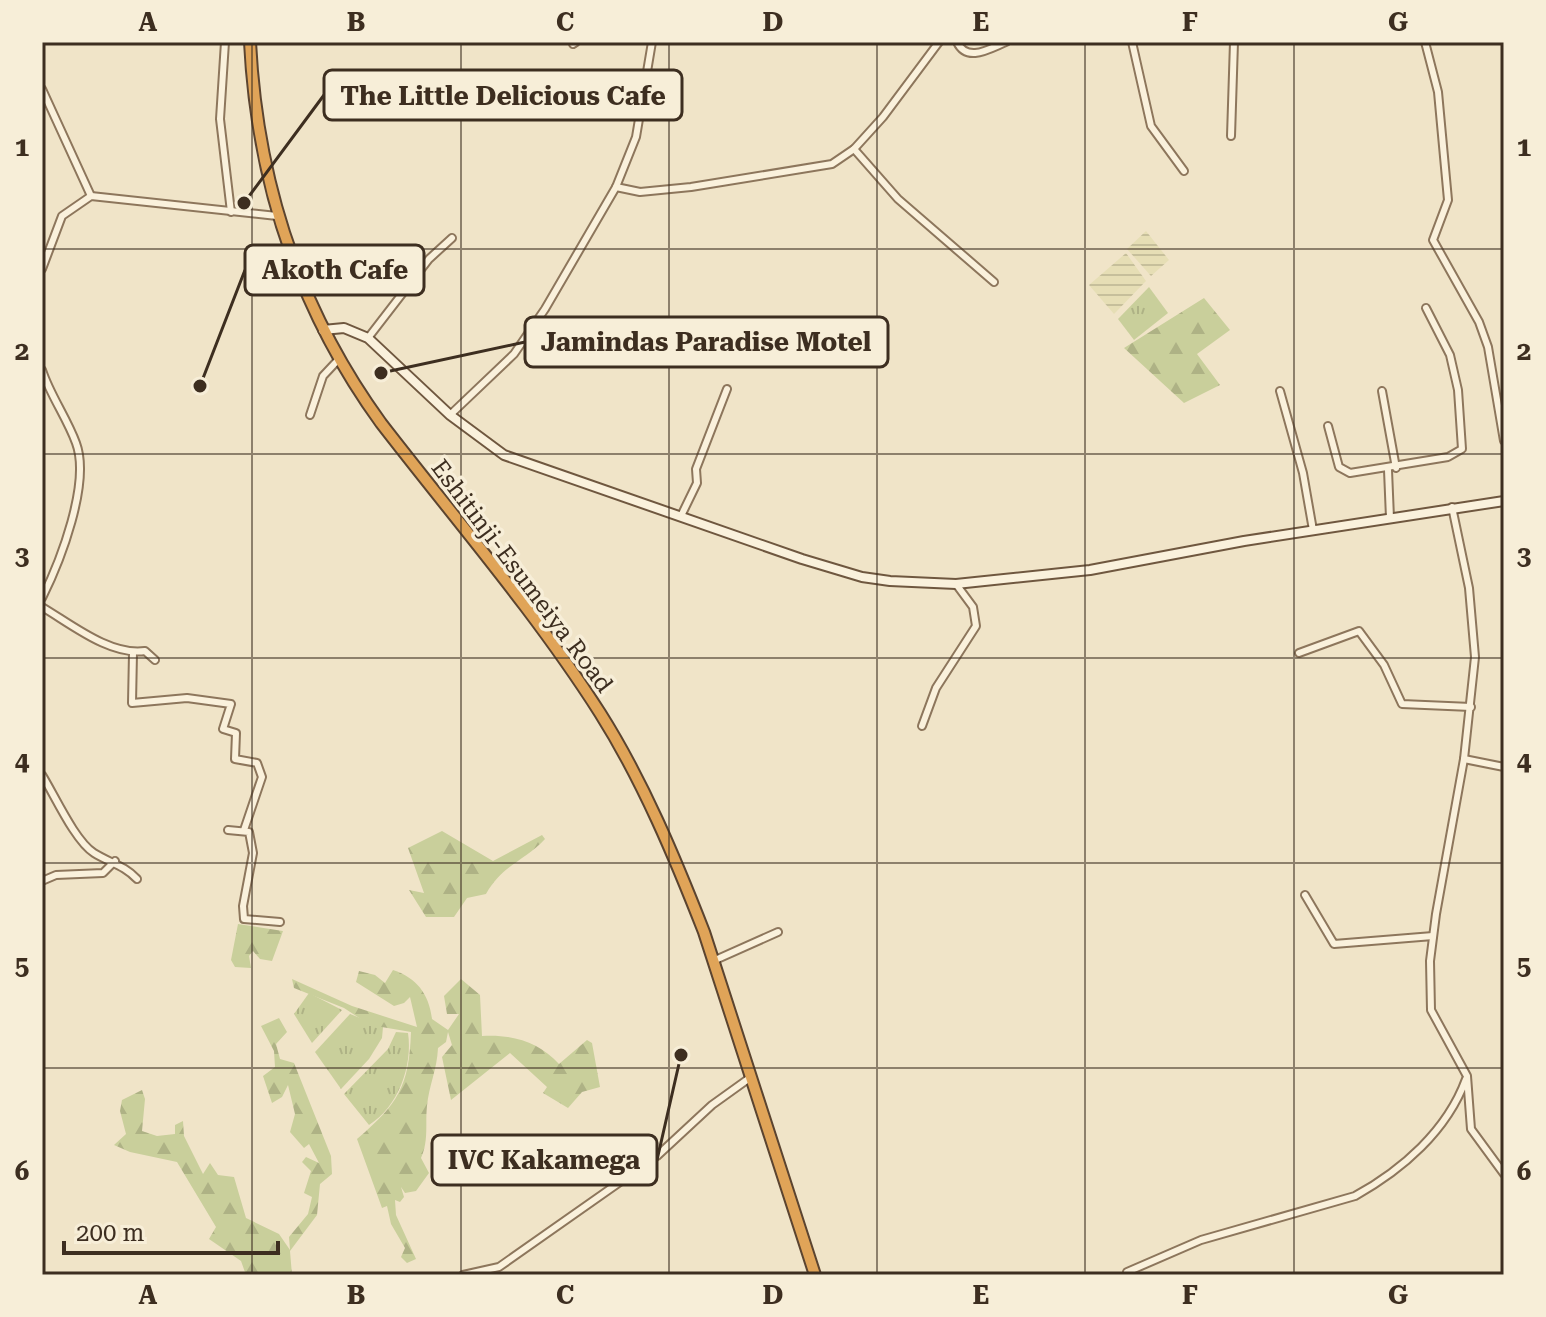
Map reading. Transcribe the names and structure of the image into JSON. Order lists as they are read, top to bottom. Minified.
{"streets":{"highway":["Eshitinji-Esumeiya Road"]},"places":["The Little Delicious Cafe","Jamindas Paradise Motel","Akoth Cafe","IVC Kakamega"],"scale_bar":"200 m","grid":{"columns":["A","B","C","D","E","F","G"],"rows":["1","2","3","4","5","6"]}}
